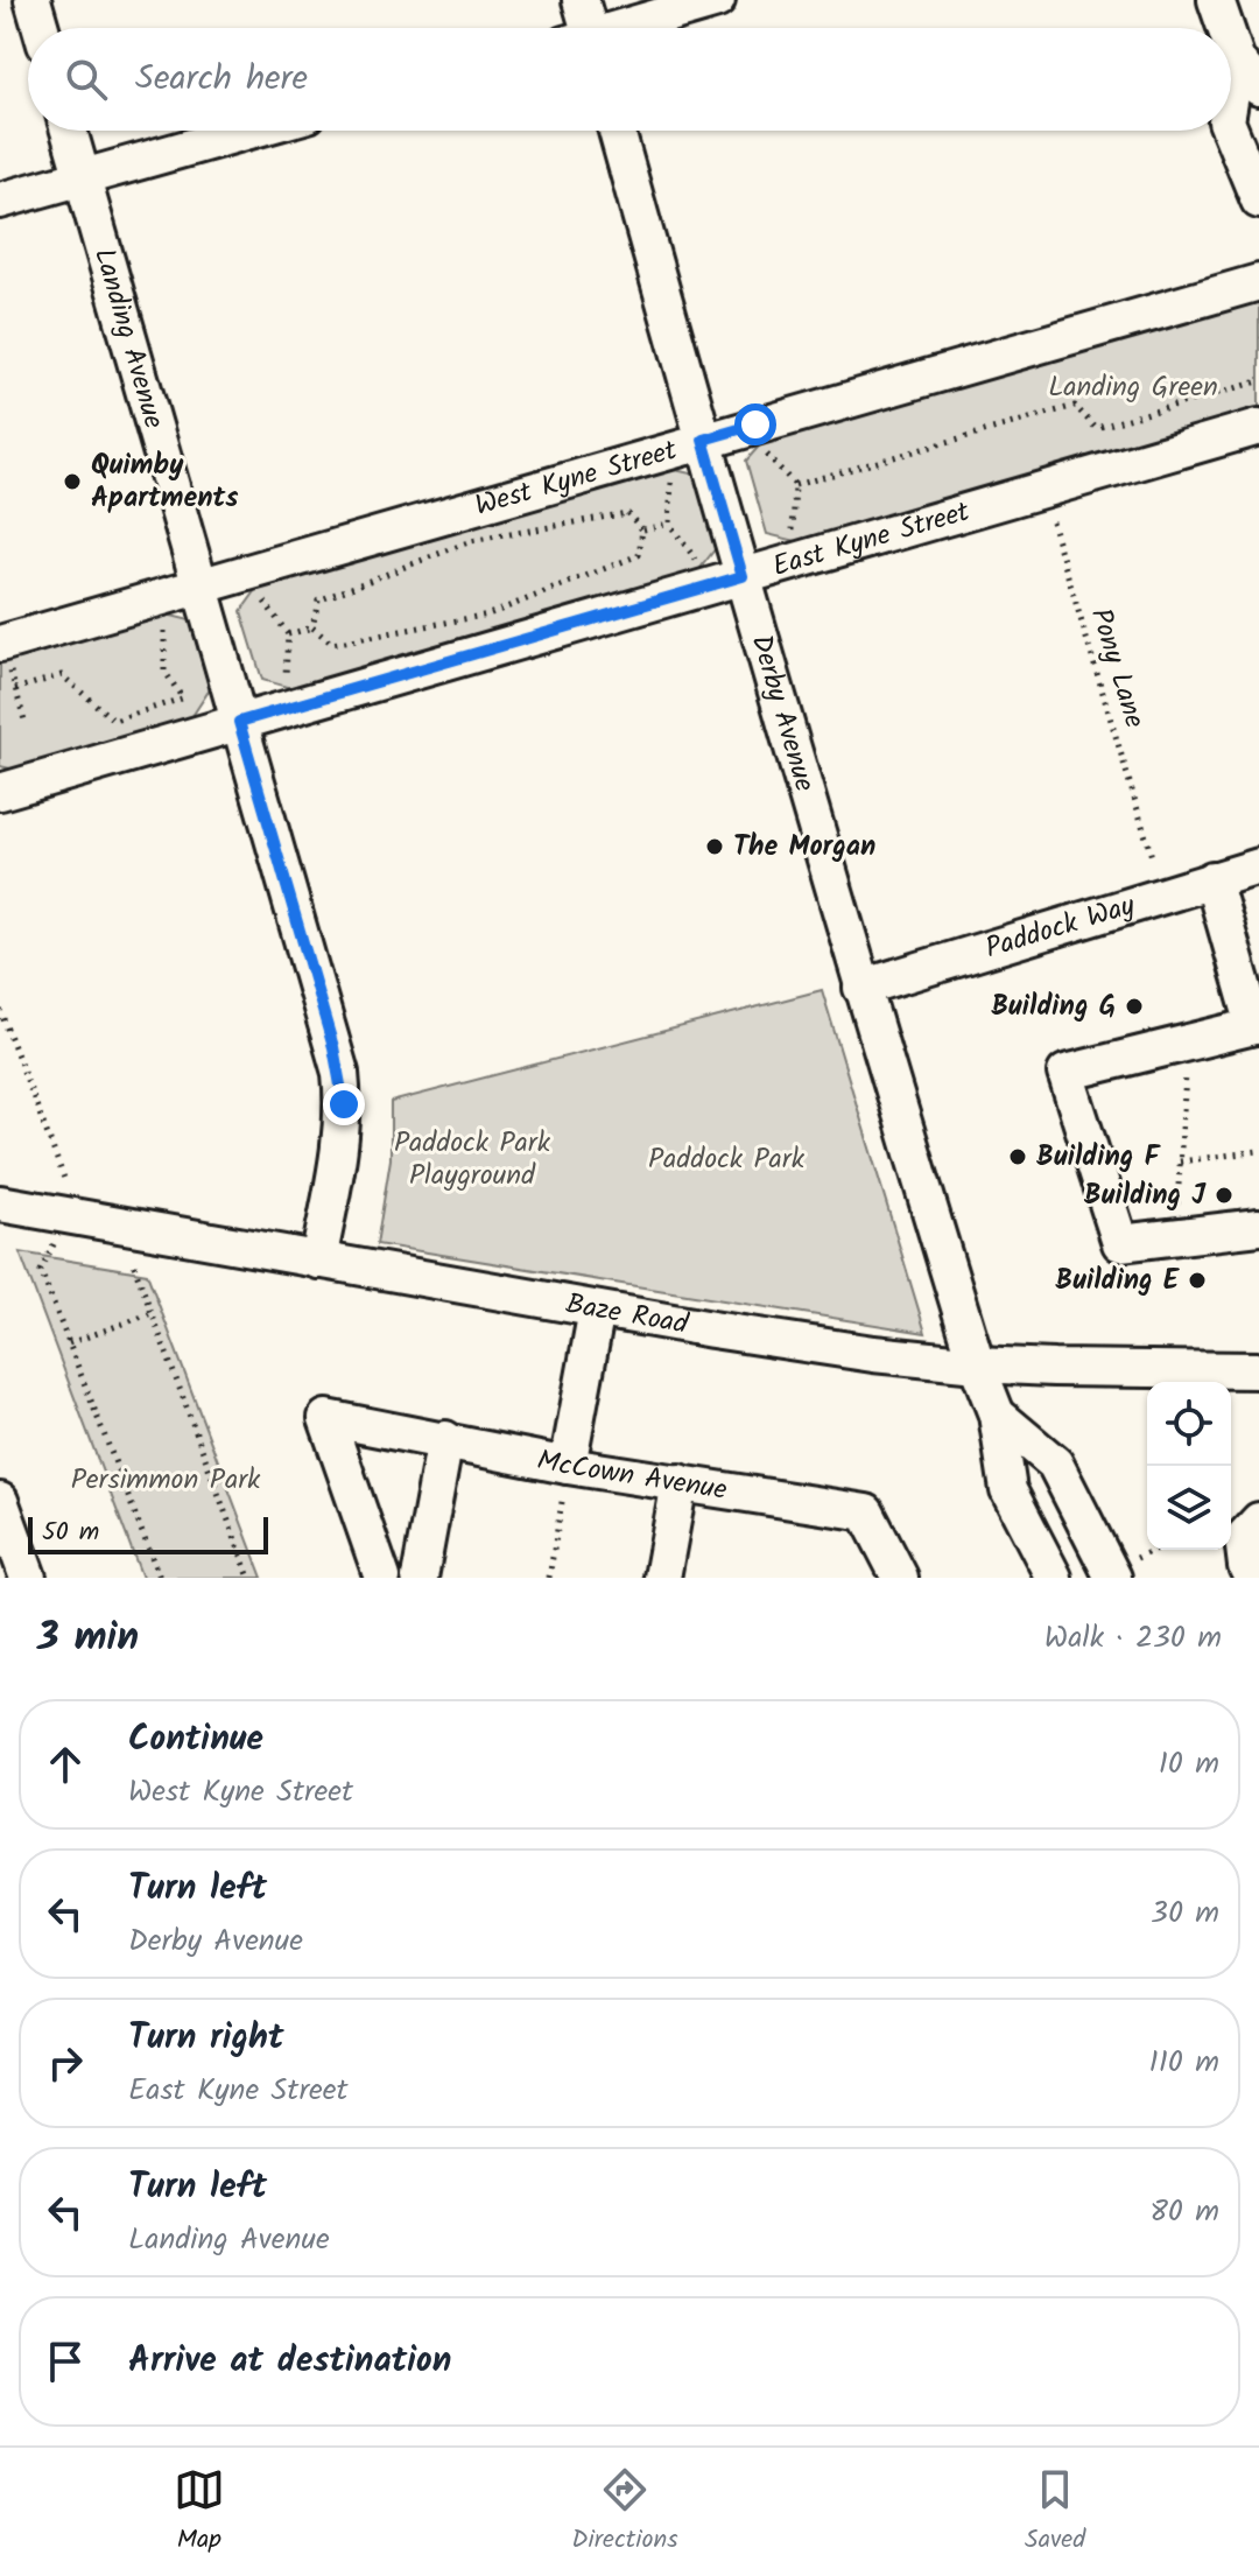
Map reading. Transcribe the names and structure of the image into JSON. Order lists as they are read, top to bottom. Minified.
{"streets":{"street":["Landing Avenue","West Kyne Street","East Kyne Street","Derby Avenue","Paddock Way","Baze Road","McCown Avenue"],"path":["Pony Lane"]},"crossings":[["Landing Avenue","West Kyne Street"],["Landing Avenue","East Kyne Street"],["Landing Avenue","Baze Road"],["West Kyne Street","Derby Avenue"],["East Kyne Street","Pony Lane"],["East Kyne Street","Derby Avenue"],["Derby Avenue","Paddock Way"],["Derby Avenue","Baze Road"]],"parks":["Landing Green","Paddock Park Playground","Paddock Park","Persimmon Park"],"places":["Quimby Apartments","The Morgan","Building G","Building F","Building J","Building E"],"scale_bar":"50 m","page":{"search":"Search here","scale":"50 m","heading":["3 min","Walk · 230 m"],"list":[["Continue","West Kyne Street","10 m"],["Turn left","Derby Avenue","30 m"],["Turn right","East Kyne Street","110 m"],["Turn left","Landing Avenue","80 m"],"Arrive at destination"],"nav":["Map","Directions","Saved"]}}
